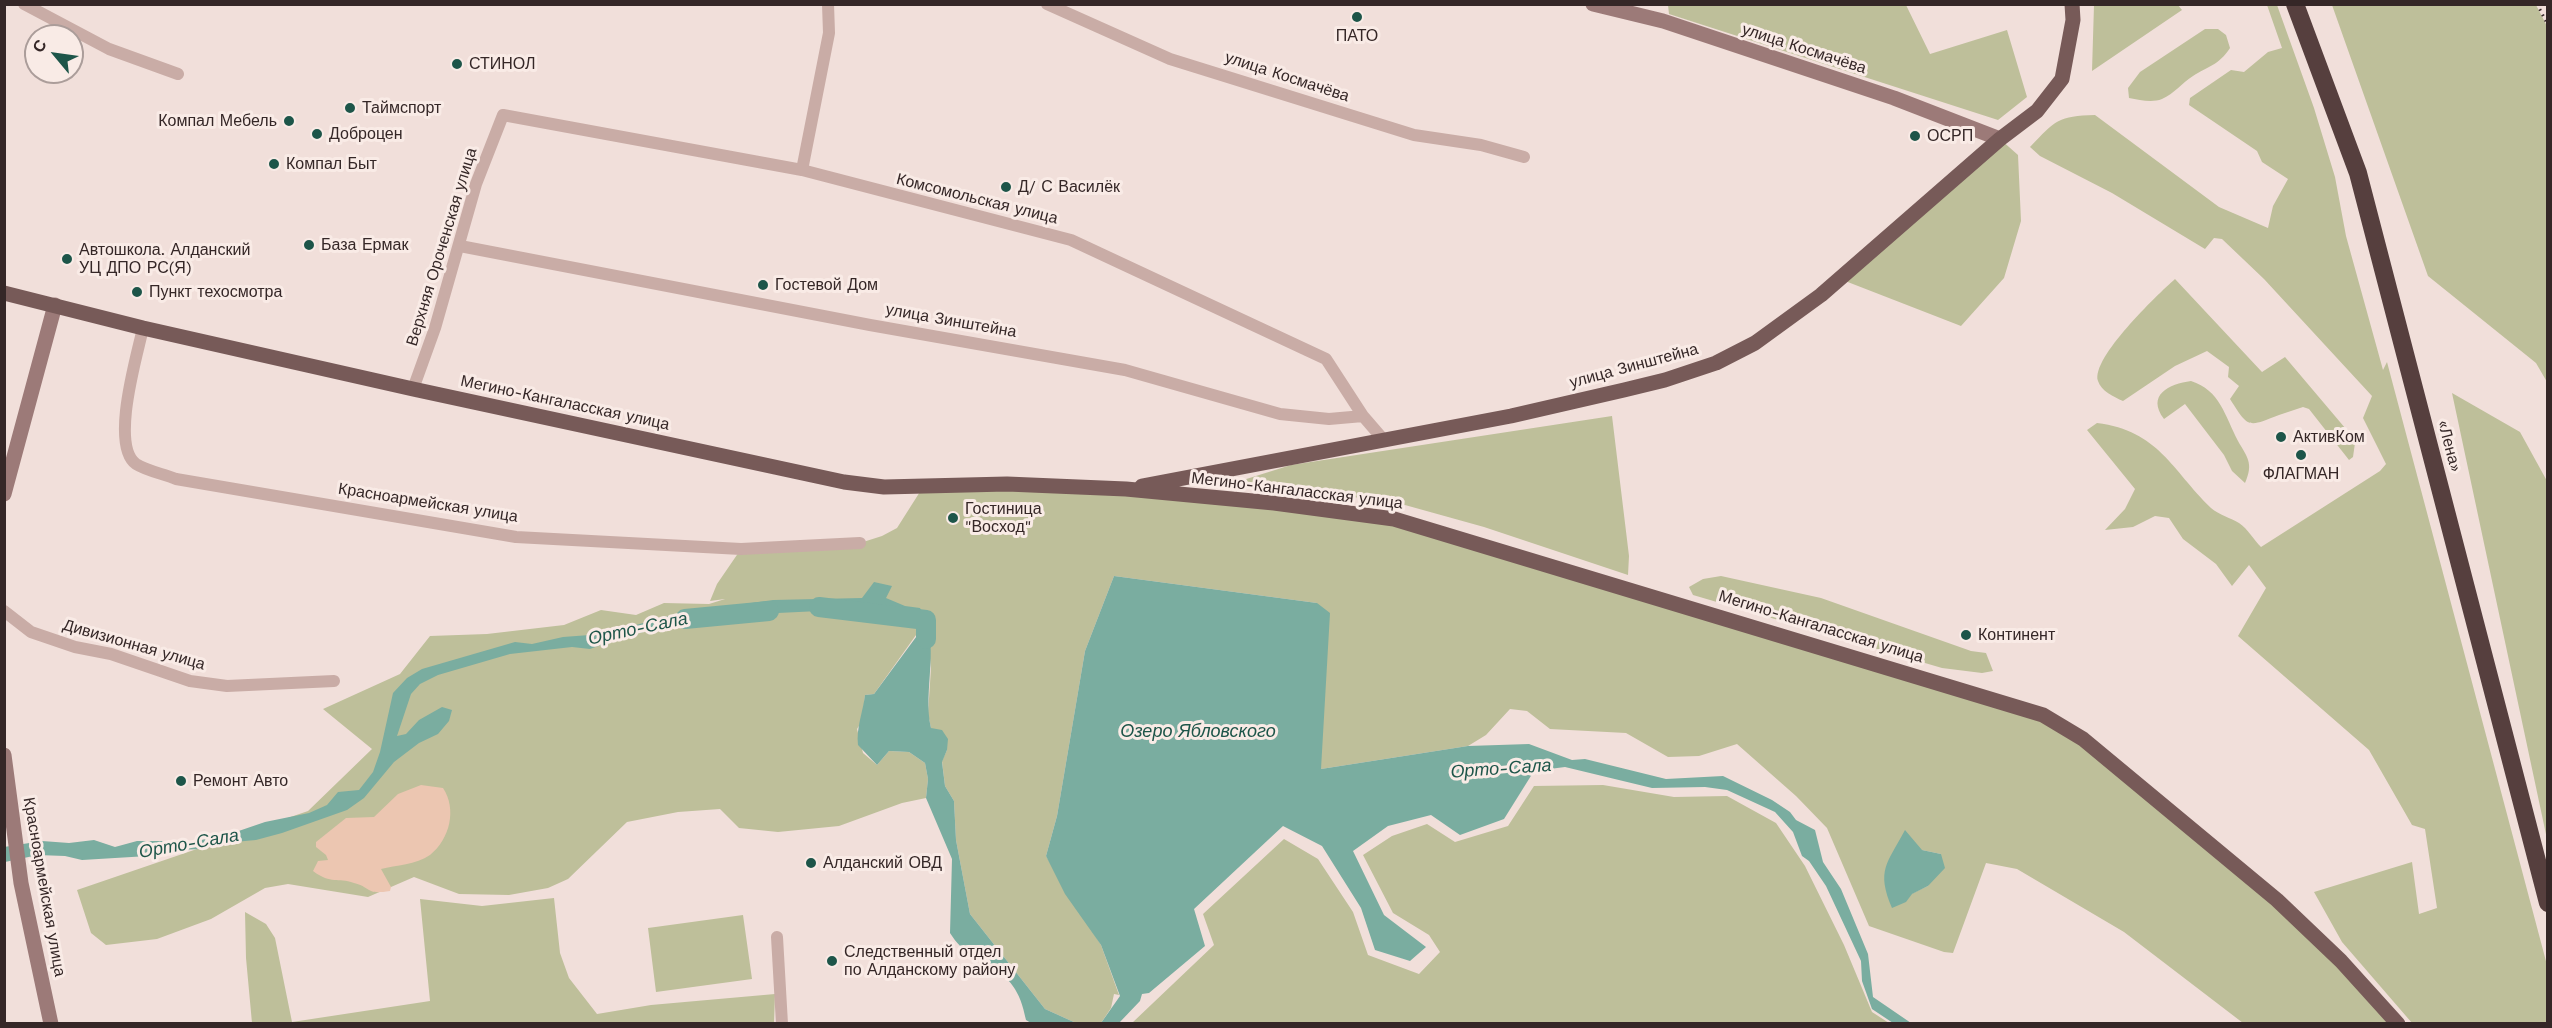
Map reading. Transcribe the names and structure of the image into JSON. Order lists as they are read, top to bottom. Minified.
{"streets":{"highway":["«Лена»"],"main road":["улица Зинштейна","Мегино-Кангаласская улица"],"street":["улица Космачёва","Комсомольская улица","Верхняя Ороченская улица","Красноармейская улица","Дивизионная улица"]},"crossings":[["улица Космачёва","улица Зинштейна"],["Комсомольская улица","Верхняя Ороченская улица"],["Комсомольская улица","улица Зинштейна"],["Комсомольская улица","Мегино-Кангаласская улица"],["Верхняя Ороченская улица","улица Зинштейна"],["Верхняя Ороченская улица","Мегино-Кангаласская улица"],["улица Зинштейна","Мегино-Кангаласская улица"],["Мегино-Кангаласская улица","Красноармейская улица"]],"water":["Орто-Сала","Озеро Ябловского"],"places":["ПАТО","СТИНОЛ","Таймспорт","Компал Мебель","Доброцен","ОСРП","Компал Быт","Д/ С Василёк","База Ермак","Автошкола. Алданский УЦ ДПО РС(Я)","Гостевой Дом","Пункт техосмотра","АктивКом","ФЛАГМАН","Гостиница \"Восход\"","Континент","Ремонт Авто","Алданский ОВД","Следственный отдел по Алданскому району"],"north":"top left"}
